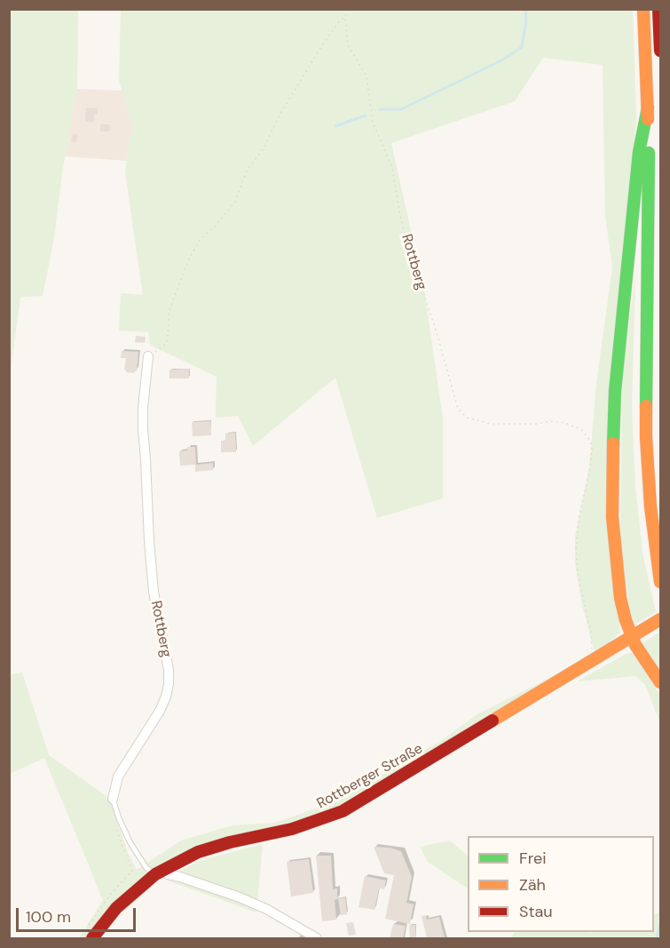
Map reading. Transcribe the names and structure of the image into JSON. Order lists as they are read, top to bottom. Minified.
{"streets":{"main road":["Rottberger Straße"],"street":["Rottberg"]},"crossings":[["Rottberg","Rottberger Straße"]],"legend":["Frei","Zäh","Stau"],"scale_bar":"100 m"}
